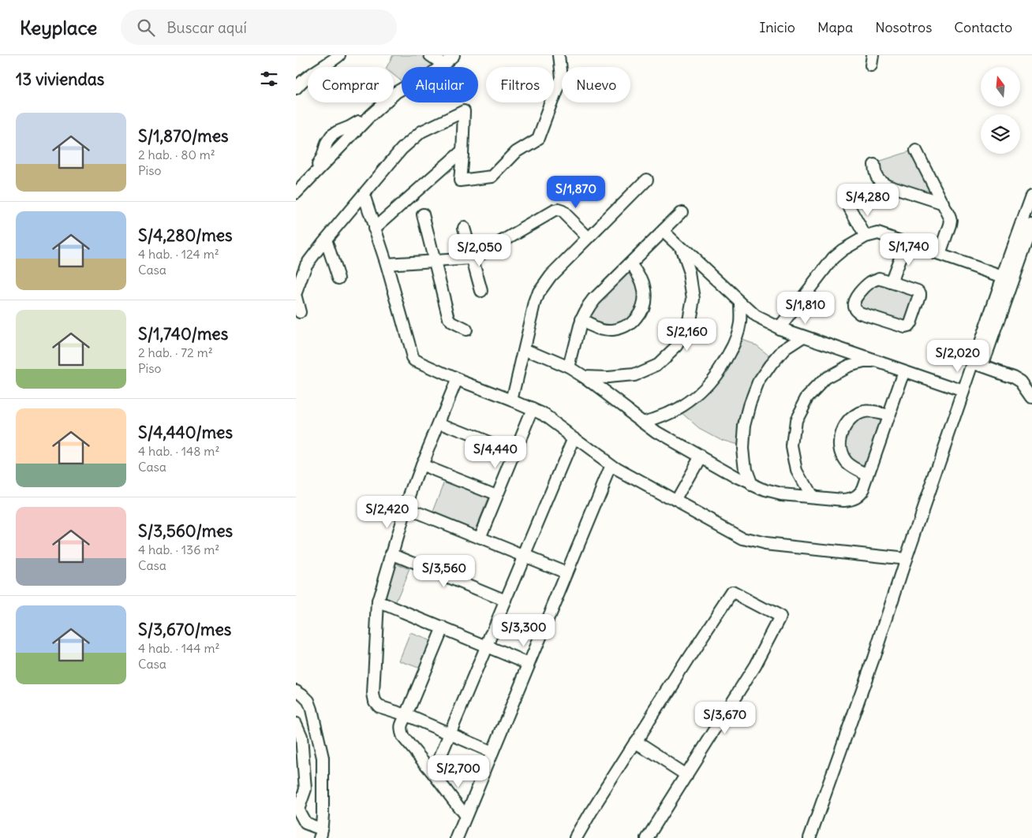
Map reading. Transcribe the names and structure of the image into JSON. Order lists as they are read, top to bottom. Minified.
{"north":"top","page":{"header":"Keyplace","search":"Buscar aquí","nav":["Inicio","Mapa","Nosotros","Contacto"],"heading":"13 viviendas","chip":["Comprar","Alquilar","Filtros","Nuevo"],"list":[{"name":"S/1,870/mes","note":"2 hab. · 80 m² · Piso"},{"name":"S/4,280/mes","note":"4 hab. · 124 m² · Casa"},{"name":"S/1,740/mes","note":"2 hab. · 72 m² · Piso"},{"name":"S/4,440/mes","note":"4 hab. · 148 m² · Casa"},{"name":"S/3,560/mes","note":"4 hab. · 136 m² · Casa"},{"name":"S/3,670/mes","note":"4 hab. · 144 m² · Casa"}],"price":["S/1,870","S/4,280","S/1,740","S/2,050","S/1,810","S/2,160","S/2,020","S/4,440","S/2,420","S/3,560","S/3,300","S/3,670","S/2,700"]}}
